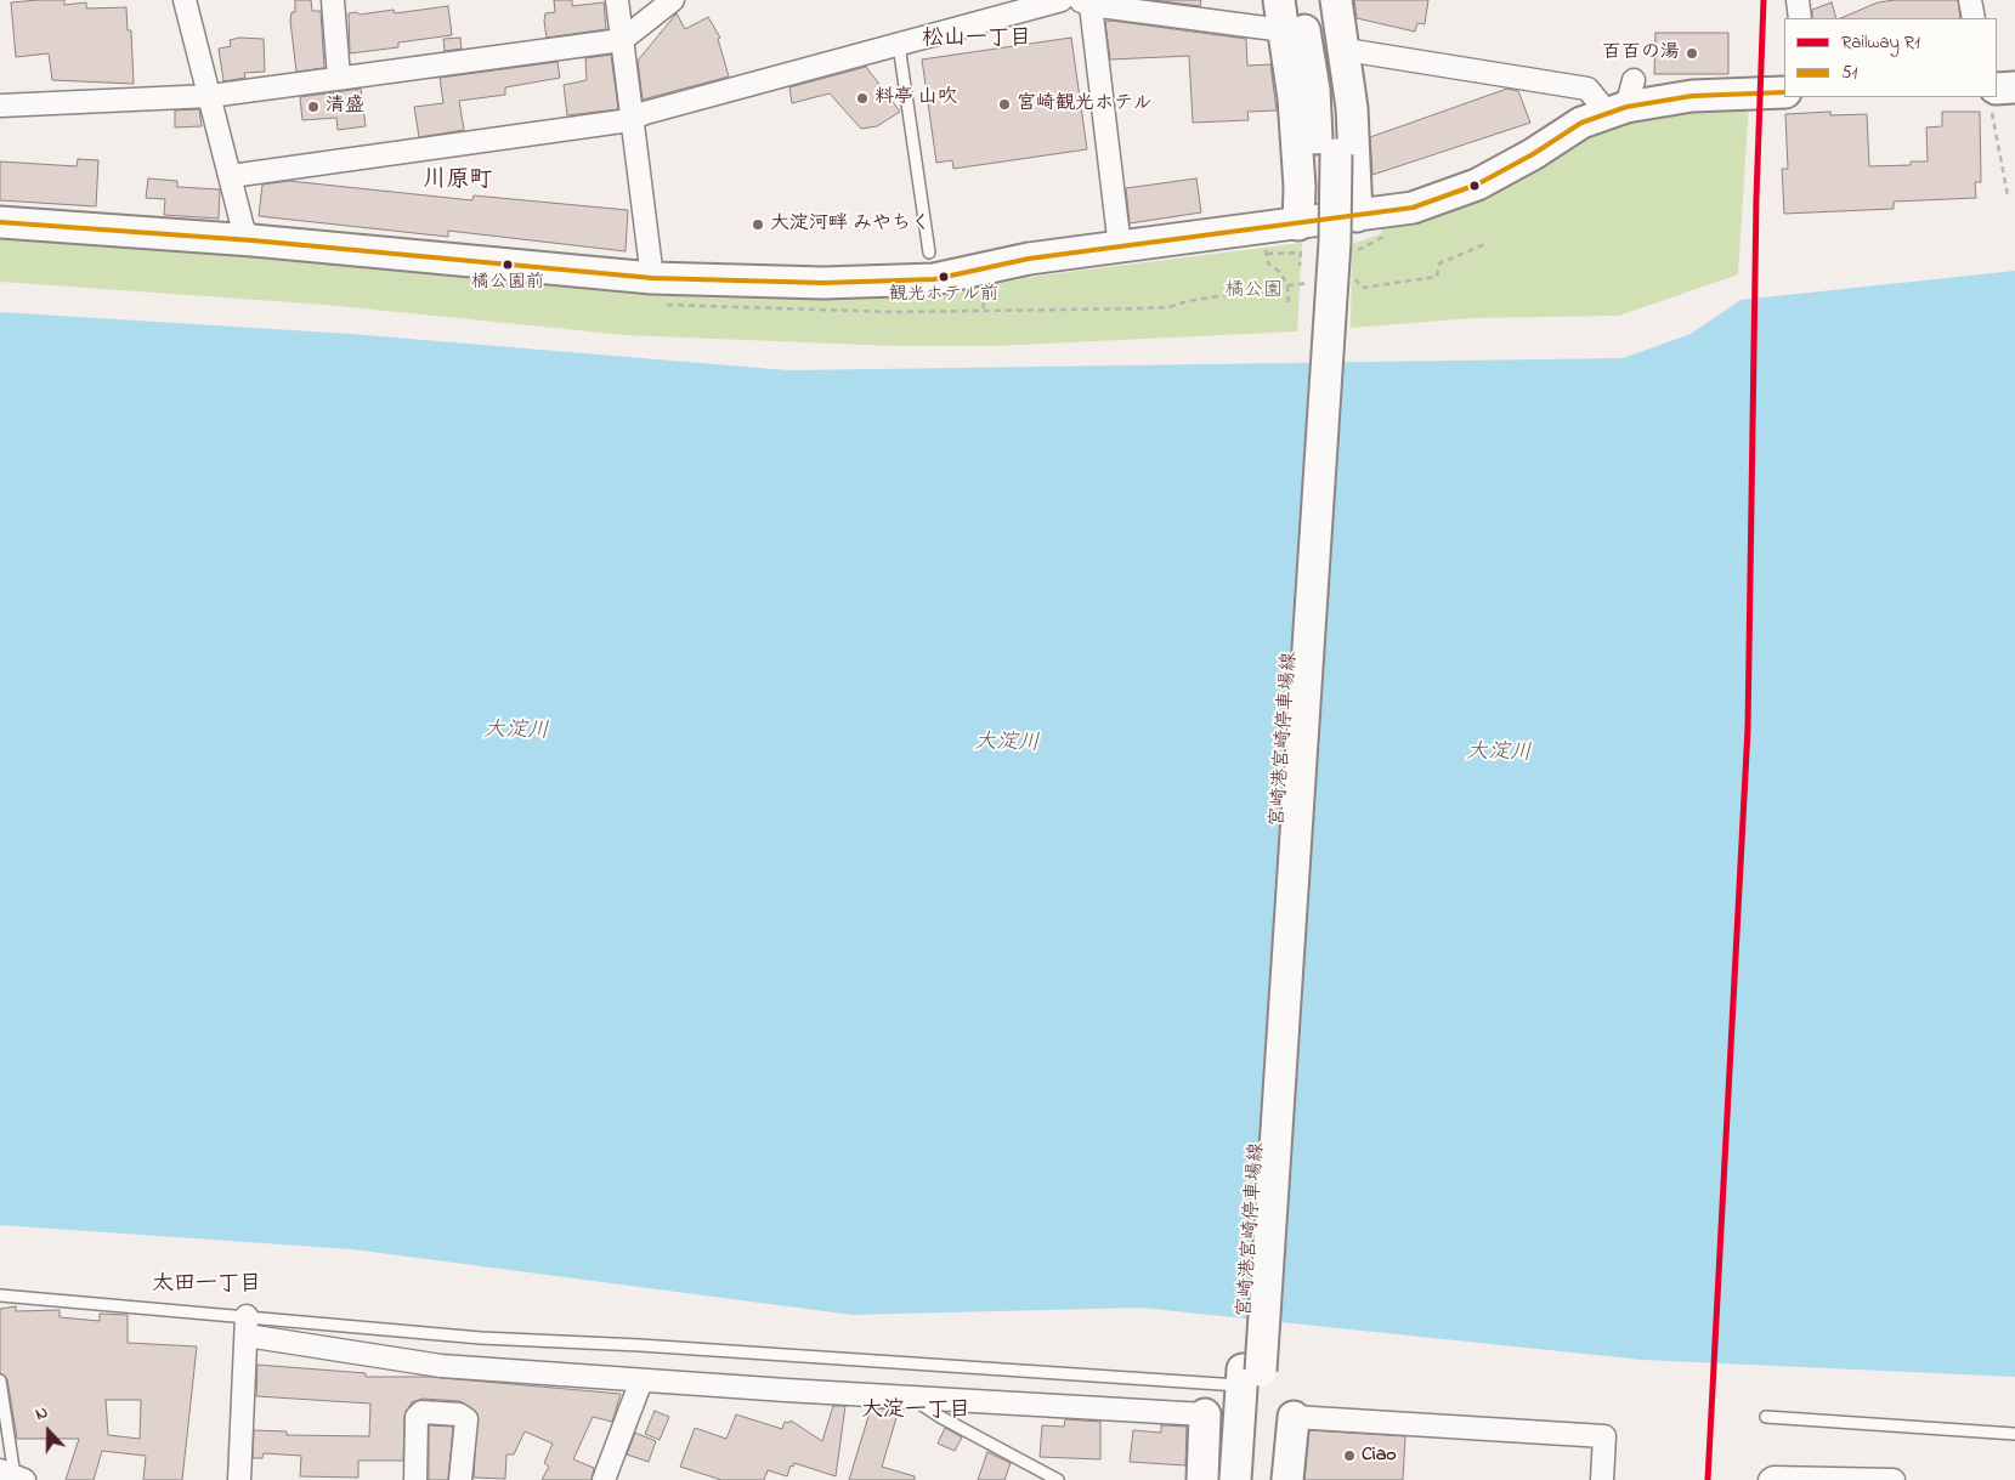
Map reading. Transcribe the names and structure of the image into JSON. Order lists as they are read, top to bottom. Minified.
{"streets":{"street":["宮崎港宮崎停車場線"]},"districts":["松山一丁目","川原町","太田一丁目","大淀一丁目"],"water":["大淀川"],"parks":["橘公園"],"places":["百百の湯","料亭 山吹","宮崎観光ホテル","清盛","大淀河畔 みやちく","橘公園前","観光ホテル前","Ciao"],"lines":["rail line R1","transit line 51"],"legend":["Railway R1","51"],"north":"top"}
